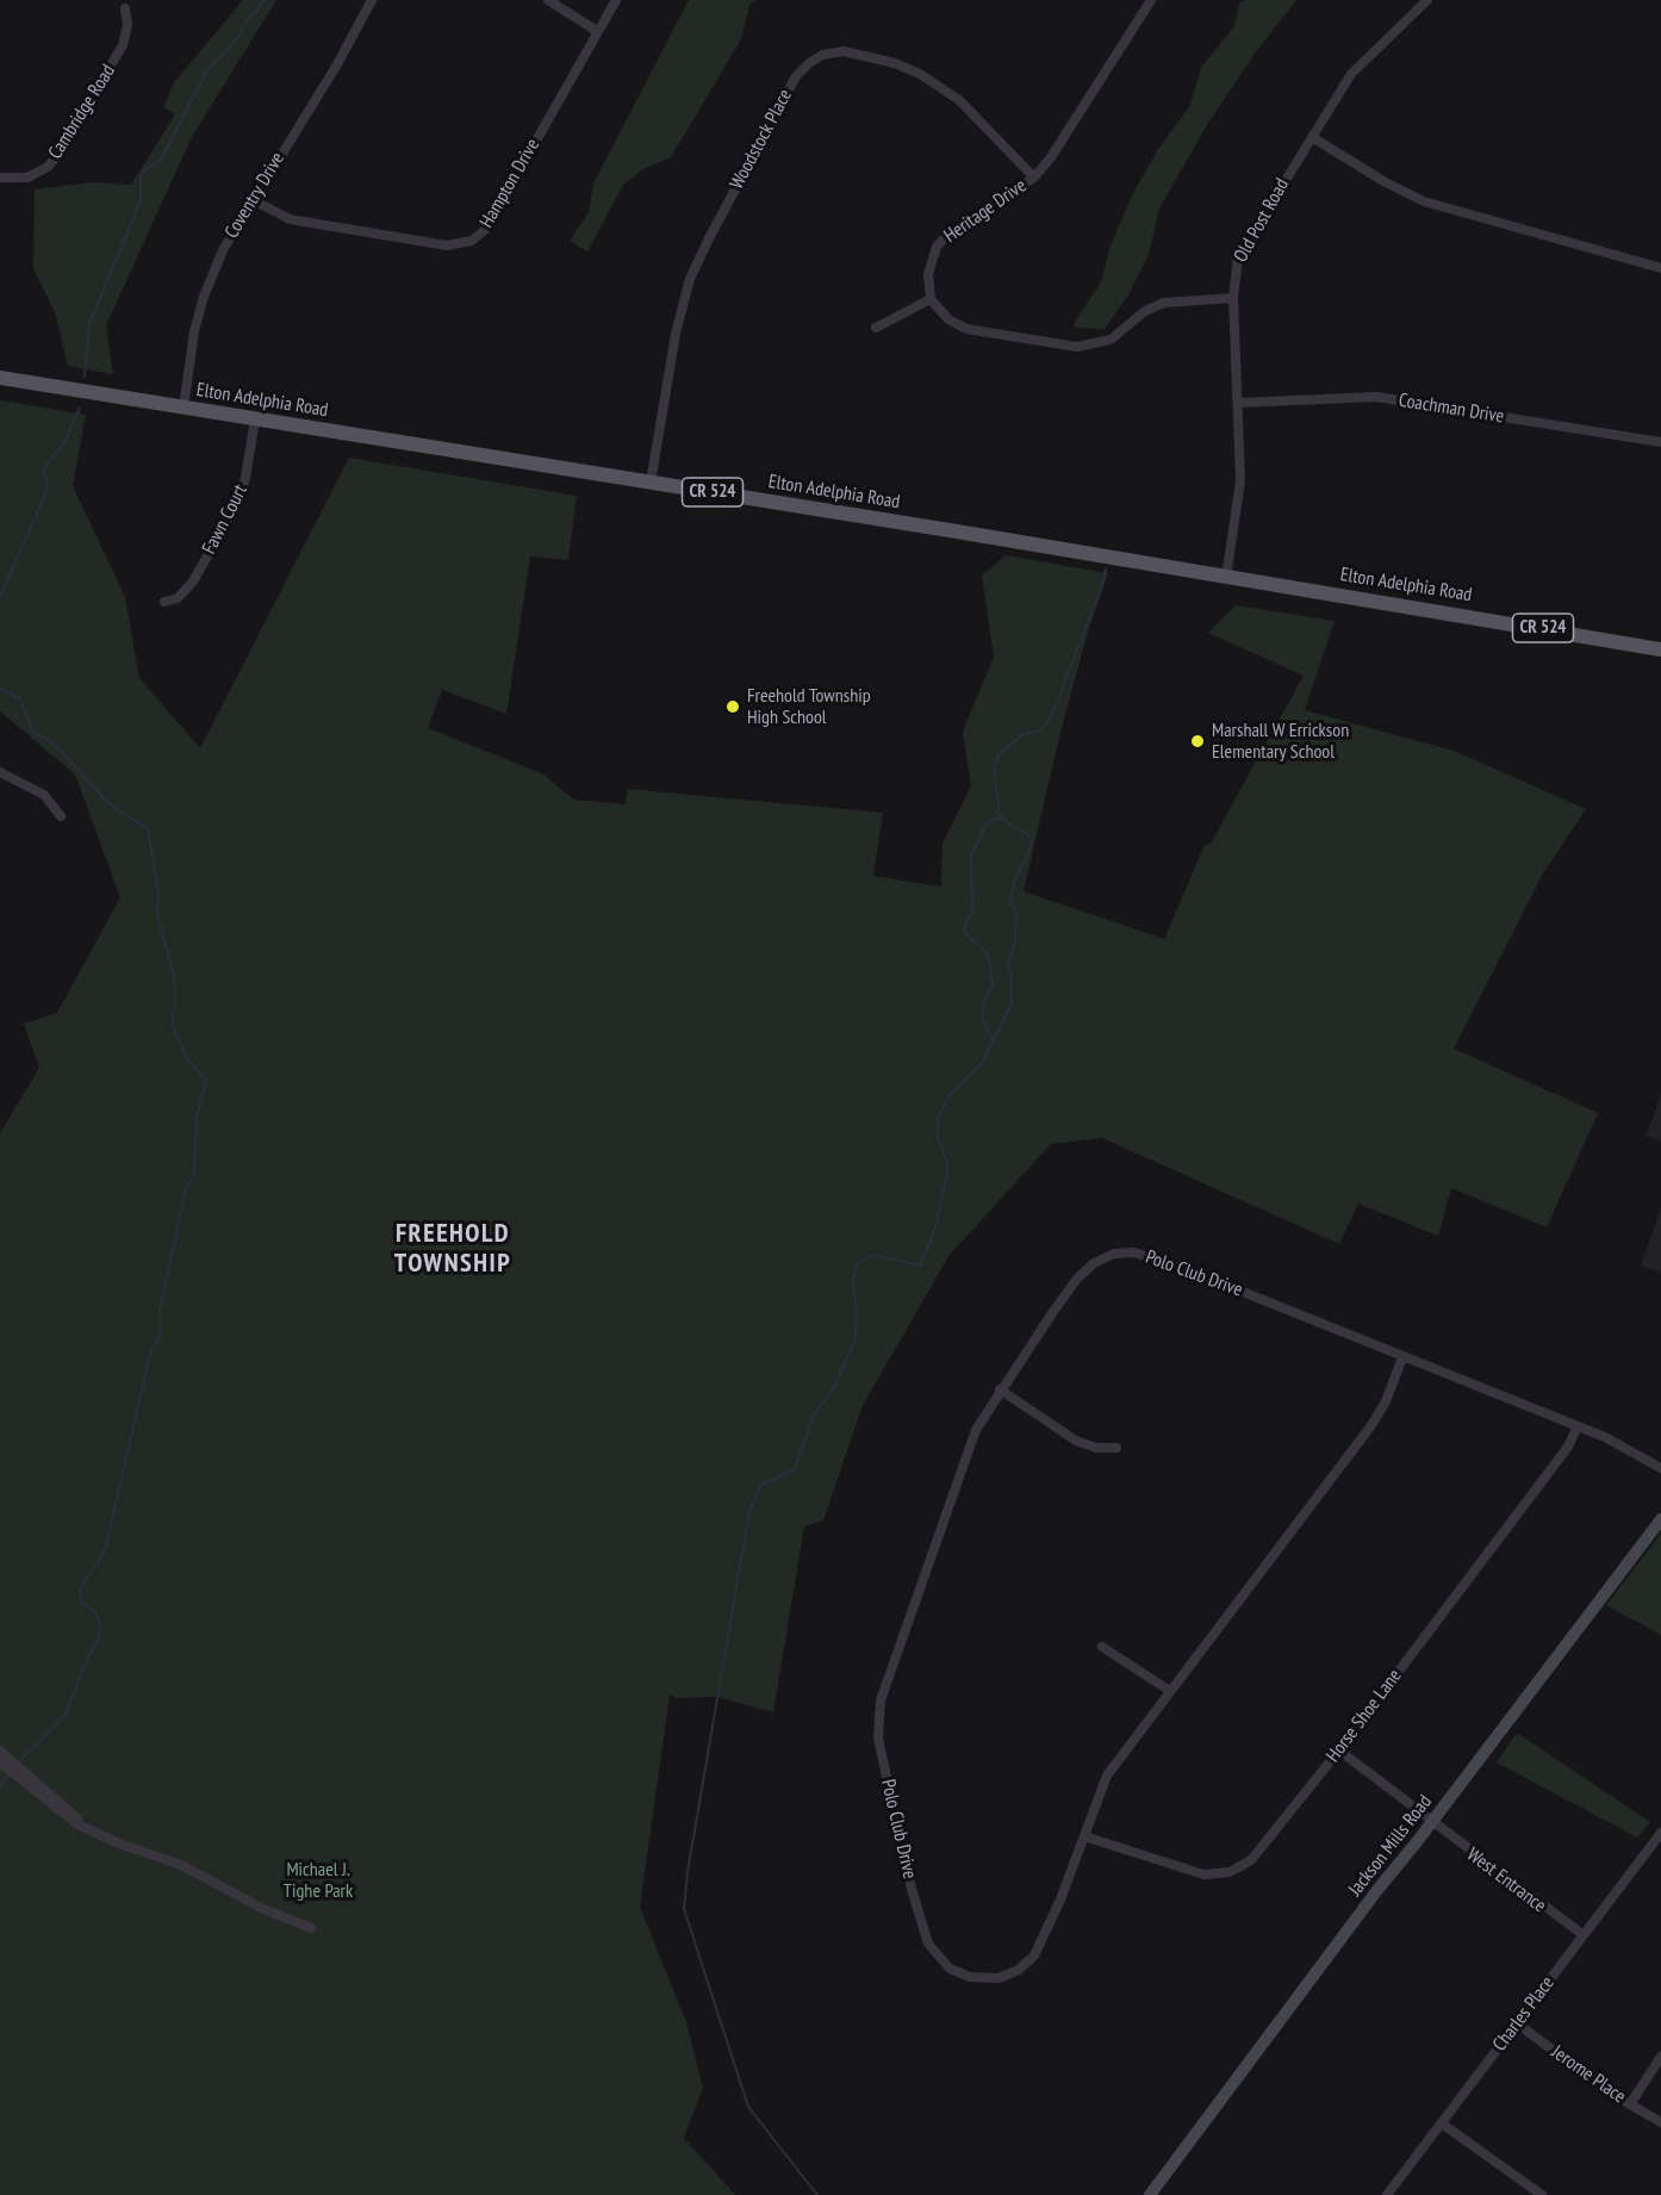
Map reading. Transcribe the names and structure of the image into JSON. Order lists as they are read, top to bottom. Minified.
{"streets":{"main road":["Elton Adelphia Road","CR 524","Jackson Mills Road"],"street":["Cambridge Road","Woodstock Place","Hampton Drive","Coventry Drive","Heritage Drive","Old Post Road","Coachman Drive","Fawn Court","Polo Club Drive","Horse Shoe Lane","West Entrance","Charles Place","Jerome Place"]},"crossings":[["Woodstock Place","Heritage Drive"],["Woodstock Place","Elton Adelphia Road"],["Hampton Drive","Coventry Drive"],["Coventry Drive","Elton Adelphia Road"],["Old Post Road","Elton Adelphia Road"],["Old Post Road","Coachman Drive"],["Elton Adelphia Road","Fawn Court"],["Polo Club Drive","Horse Shoe Lane"],["Horse Shoe Lane","West Entrance"],["Jackson Mills Road","West Entrance"],["West Entrance","Charles Place"],["Charles Place","Jerome Place"]],"districts":["FREEHOLD TOWNSHIP"],"parks":["Michael J. Tighe Park"],"places":["Freehold Township High School","Marshall W Errickson Elementary School"]}
